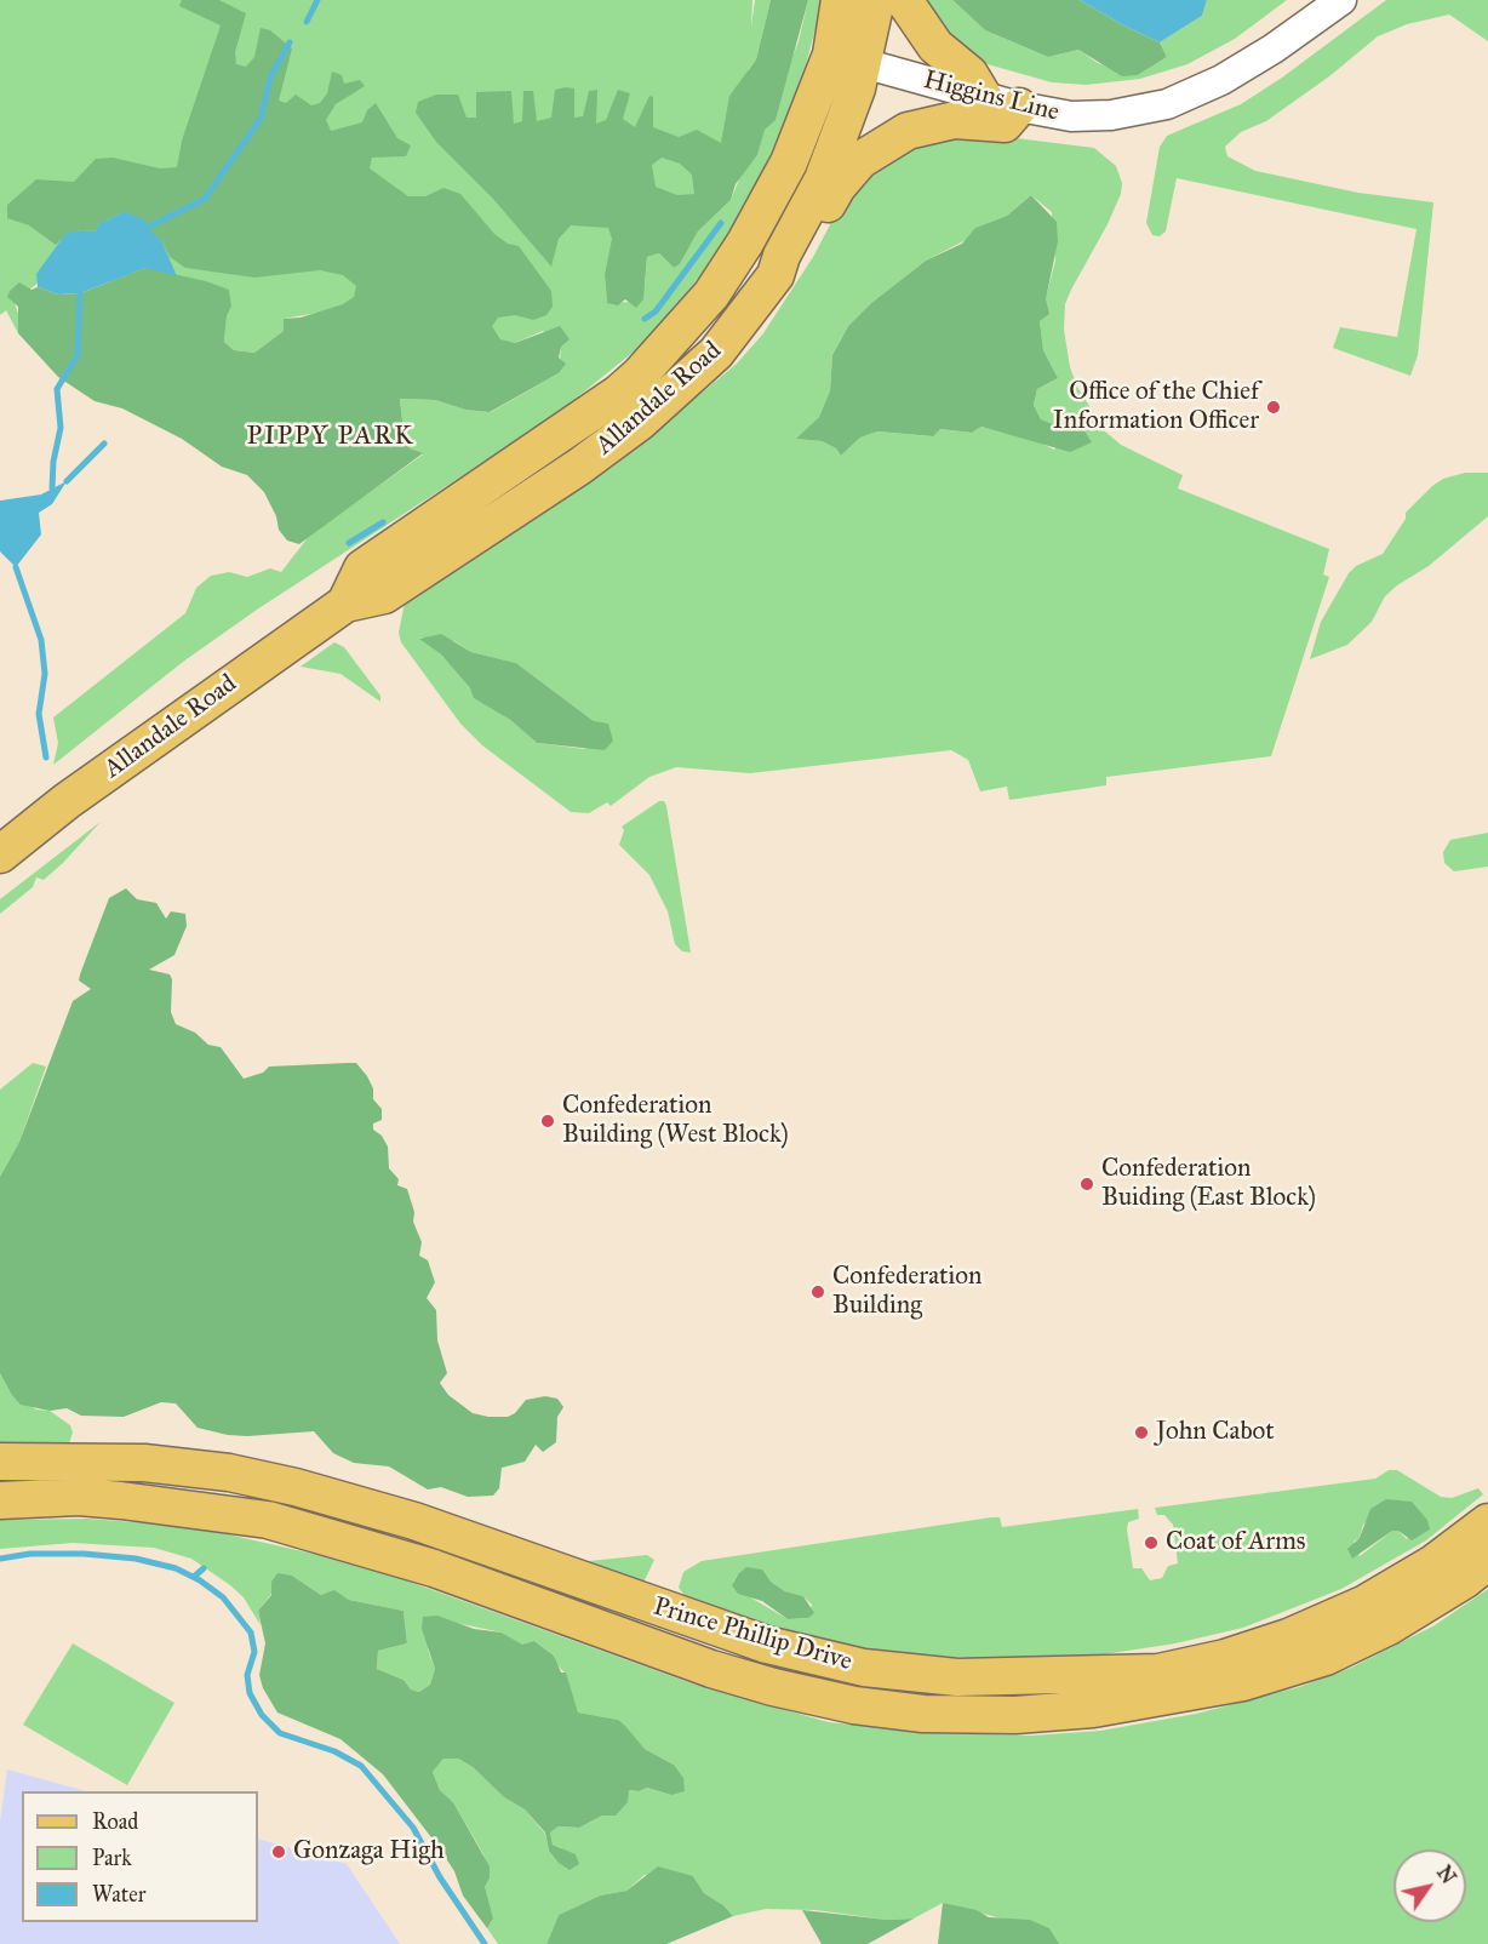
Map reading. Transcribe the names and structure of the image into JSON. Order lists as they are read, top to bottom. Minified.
{"streets":{"main road":["Allandale Road","Prince Phillip Drive"],"street":["Higgins Line"]},"crossings":[["Higgins Line","Allandale Road"]],"districts":["PIPPY PARK"],"places":["Office of the Chief Information Officer","Confederation Building (West Block)","Confederation Buiding (East Block)","Confederation Building","John Cabot","Coat of Arms","Gonzaga High"],"legend":["Road","Park","Water"],"north":"top right"}
